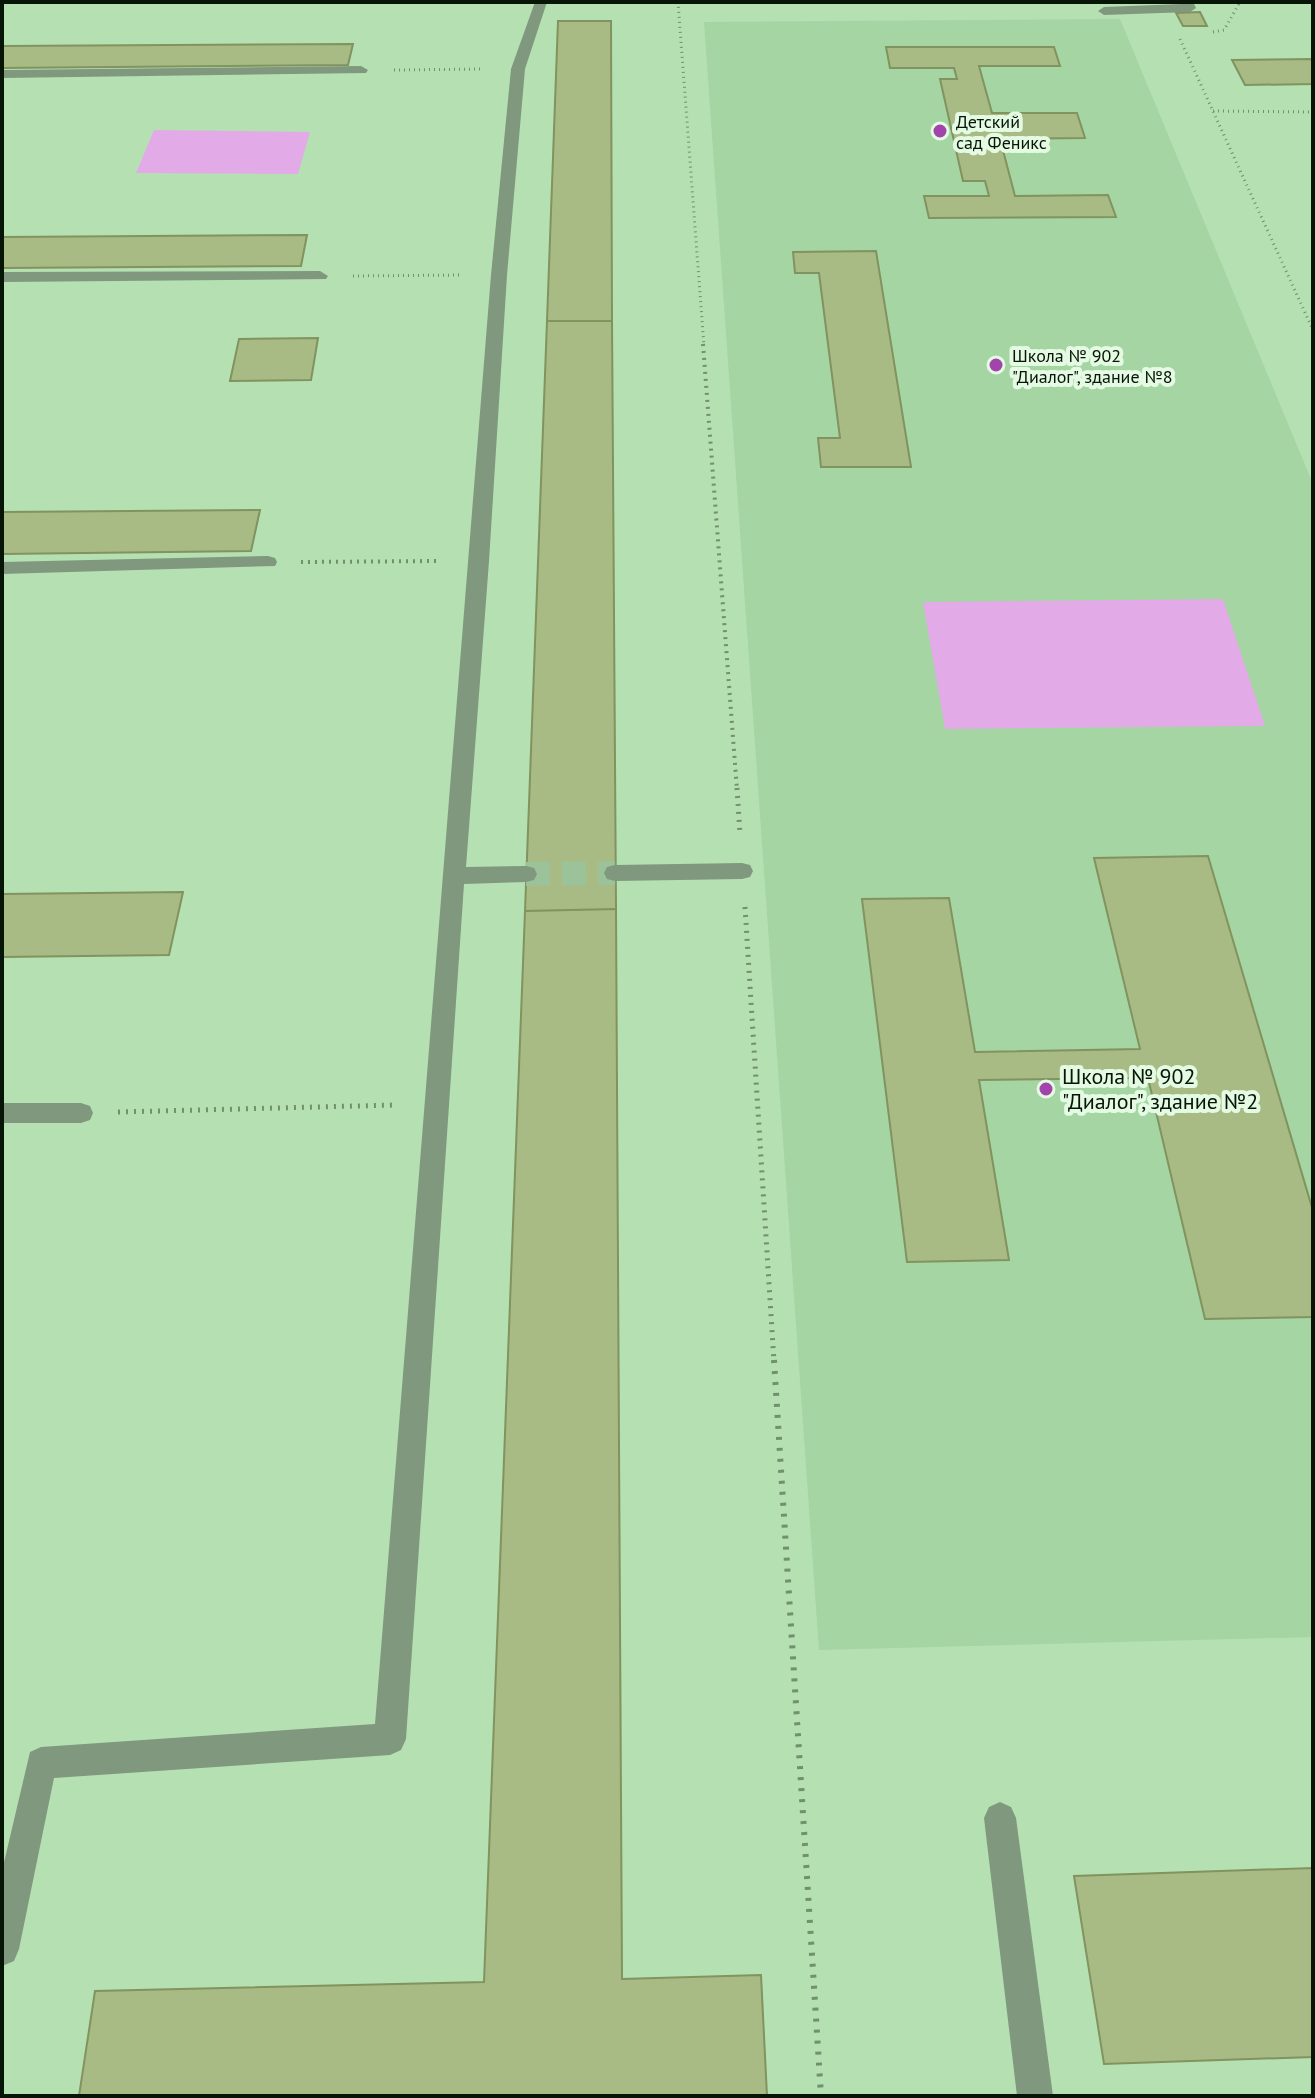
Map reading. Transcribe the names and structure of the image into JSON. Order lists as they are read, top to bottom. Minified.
{"places":["Детский сад Феникс","Школа № 902 \"Диалог\", здание №8","Школа № 902 \"Диалог\", здание №2"]}
